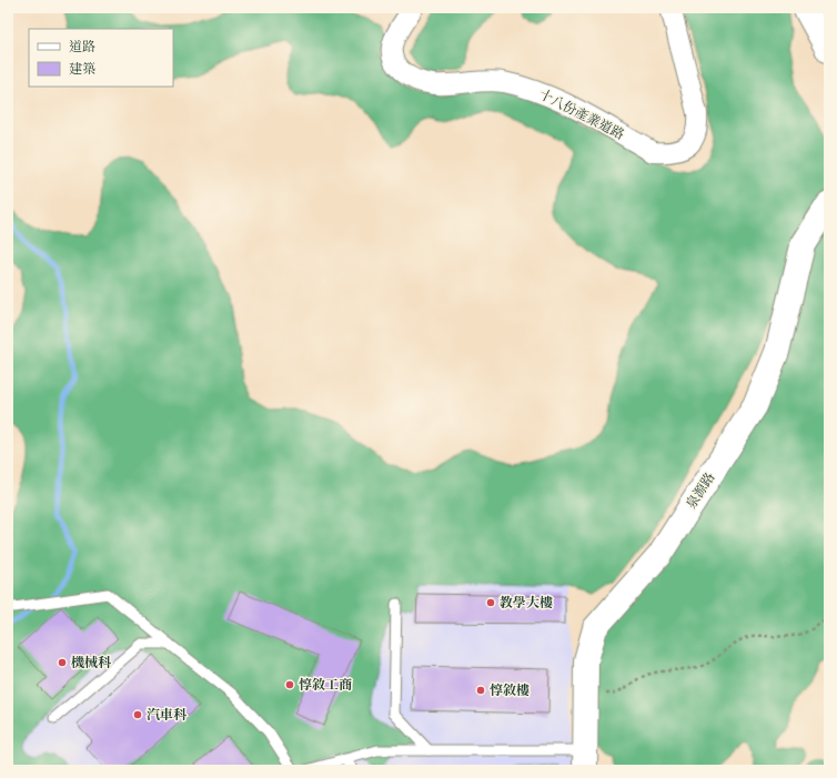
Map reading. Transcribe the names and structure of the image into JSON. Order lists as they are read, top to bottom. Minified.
{"streets":{"street":["十八份產業道路","泉源路"]},"places":["教學大樓","機械科","惇敘工商","惇敘樓","汽車科"],"legend":["道路","建築"]}
